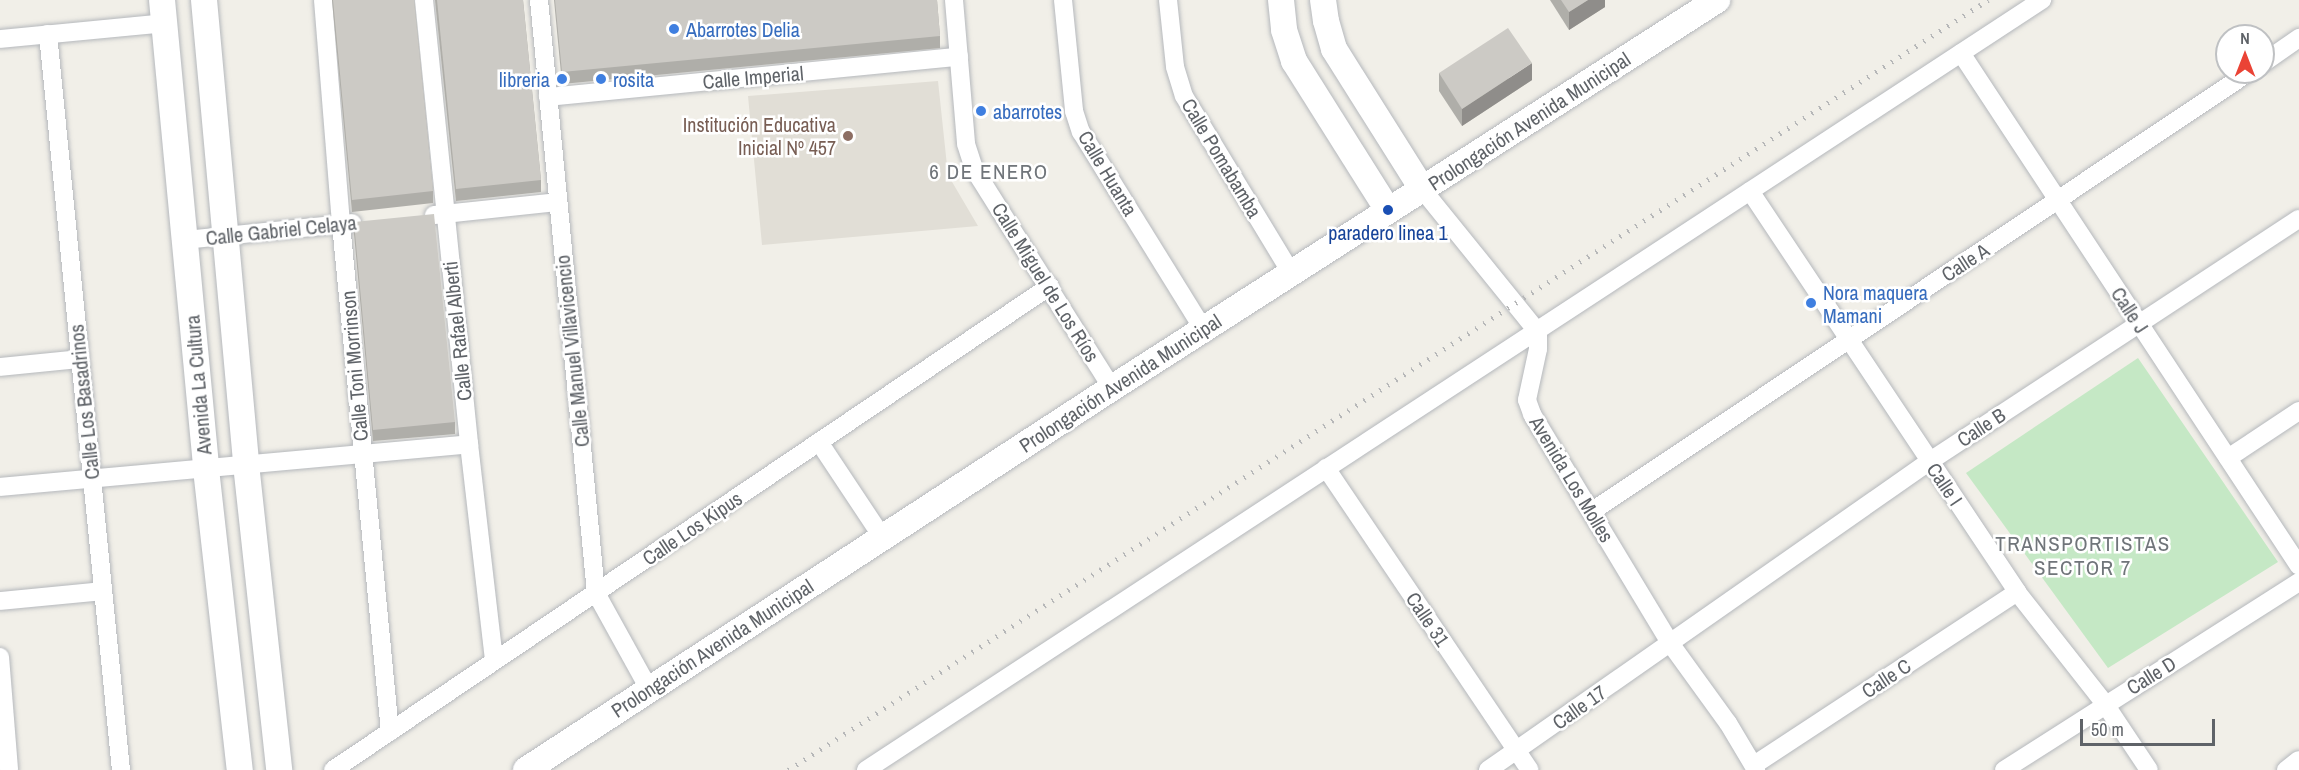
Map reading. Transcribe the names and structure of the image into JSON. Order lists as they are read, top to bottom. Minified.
{"streets":{"main road":["Prolongación Avenida Municipal","Avenida La Cultura"],"street":["Calle Imperial","Calle Pomabamba","Calle Huanta","Calle Gabriel Celaya","Calle A","Calle Miguel de Los Ríos","Calle J","Calle Rafael Alberti","Calle Manuel Villavicencio","Calle Toni Morrinson","Calle Los Basadrinos","Calle B","Avenida Los Molles","Calle I","Calle Los Kipus","Calle 31","Calle D","Calle C","Calle 17"]},"crossings":[["Calle Imperial","Calle Miguel de Los Ríos"],["Calle Imperial","Calle Manuel Villavicencio"],["Prolongación Avenida Municipal","Calle Pomabamba"],["Prolongación Avenida Municipal","Calle Huanta"],["Prolongación Avenida Municipal","Calle Miguel de Los Ríos"],["Prolongación Avenida Municipal","Calle Manuel Villavicencio"],["Calle Gabriel Celaya","Calle Toni Morrinson"],["Calle Gabriel Celaya","Avenida La Cultura"],["Calle A","Calle J"],["Calle A","Avenida Los Molles"],["Calle A","Calle I"],["Calle Miguel de Los Ríos","Calle Los Kipus"],["Calle J","Calle B"],["Calle Rafael Alberti","Calle Los Kipus"],["Calle Manuel Villavicencio","Calle Los Kipus"],["Calle Toni Morrinson","Calle Los Kipus"],["Calle B","Avenida Los Molles"],["Calle B","Calle I"],["Calle B","Calle 17"],["Avenida Los Molles","Calle C"],["Avenida Los Molles","Calle 17"],["Calle I","Calle D"],["Calle I","Calle C"],["Calle 31","Calle 17"]],"districts":["6 DE ENERO","TRANSPORTISTAS SECTOR 7"],"places":["Abarrotes Delia","libreria","rosita","abarrotes","Institución Educativa Inicial Nº 457","paradero linea 1","Nora maquera Mamani"],"scale_bar":"50 m","north":"top"}
